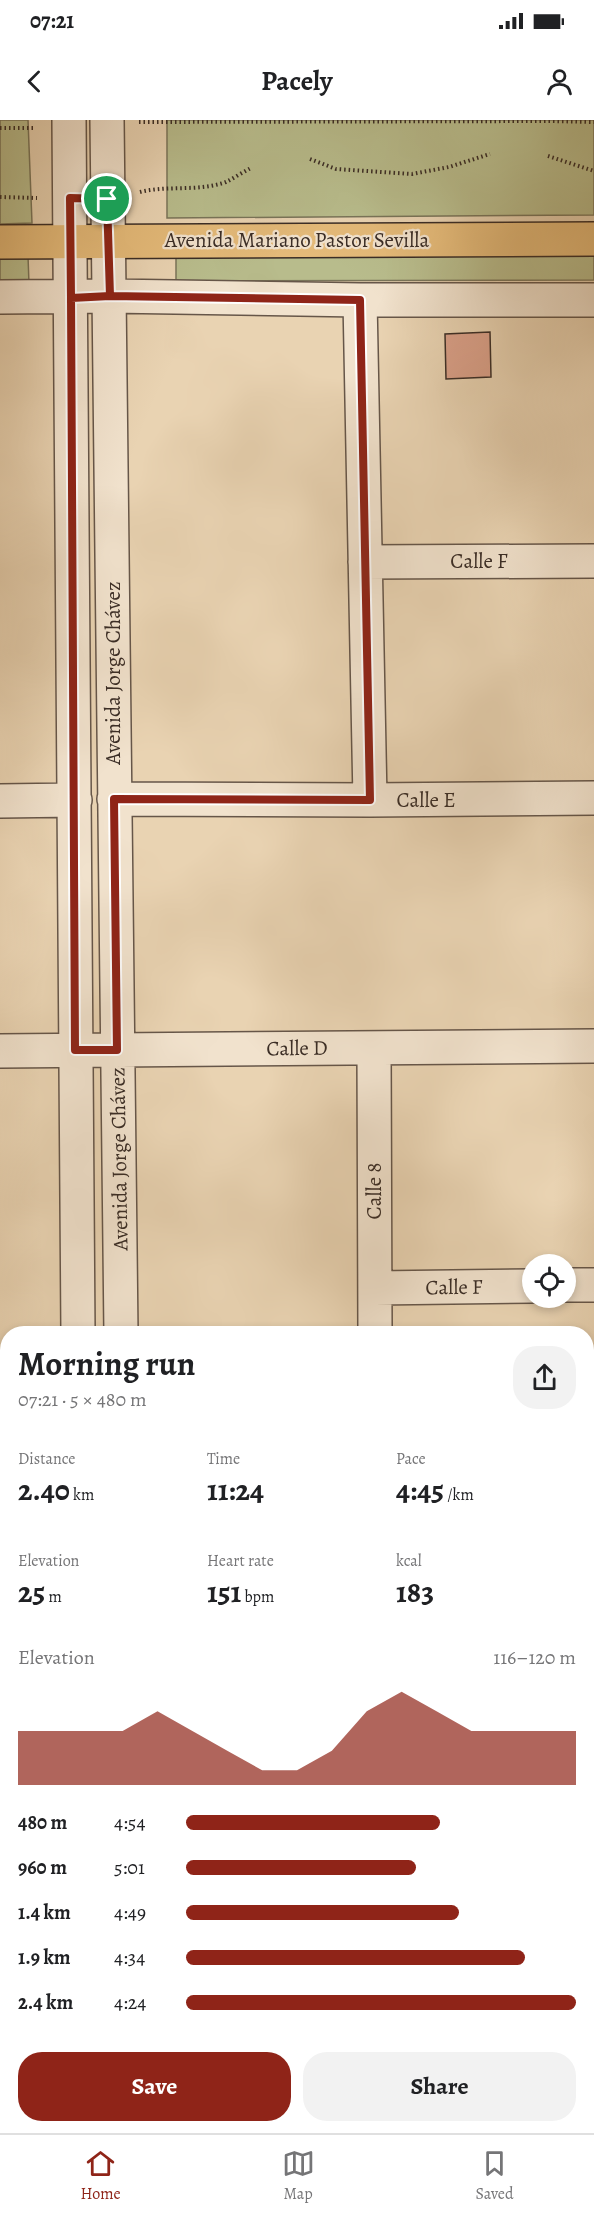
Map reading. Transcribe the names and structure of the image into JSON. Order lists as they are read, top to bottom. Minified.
{"streets":{"main road":["Avenida Mariano Pastor Sevilla"],"street":["Calle F","Avenida Jorge Chávez","Calle E","Calle D","Calle 8"]},"crossings":[["Avenida Mariano Pastor Sevilla","Avenida Jorge Chávez"],["Calle F","Calle 8"],["Avenida Jorge Chávez","Calle E"],["Avenida Jorge Chávez","Calle D"],["Calle D","Calle 8"]],"page":{"status":"07:21","header":"Pacely","heading":["Morning run","07:21 · 5 × 480 m"],"stats":[["Distance","2.40 km"],["Time","11:24"],["Pace","4:45 /km"],["Elevation","25 m"],["Heart rate","151 bpm"],["kcal","183"]],"chart":["Elevation","116–120 m"],"list":[{"name":"480 m","note":"4:54"},{"name":"960 m","note":"5:01"},{"name":"1.4 km","note":"4:49"},{"name":"1.9 km","note":"4:34"},{"name":"2.4 km","note":"4:24"}],"buttons":["Save","Share"],"tabs":["Home","Map","Saved"]}}
